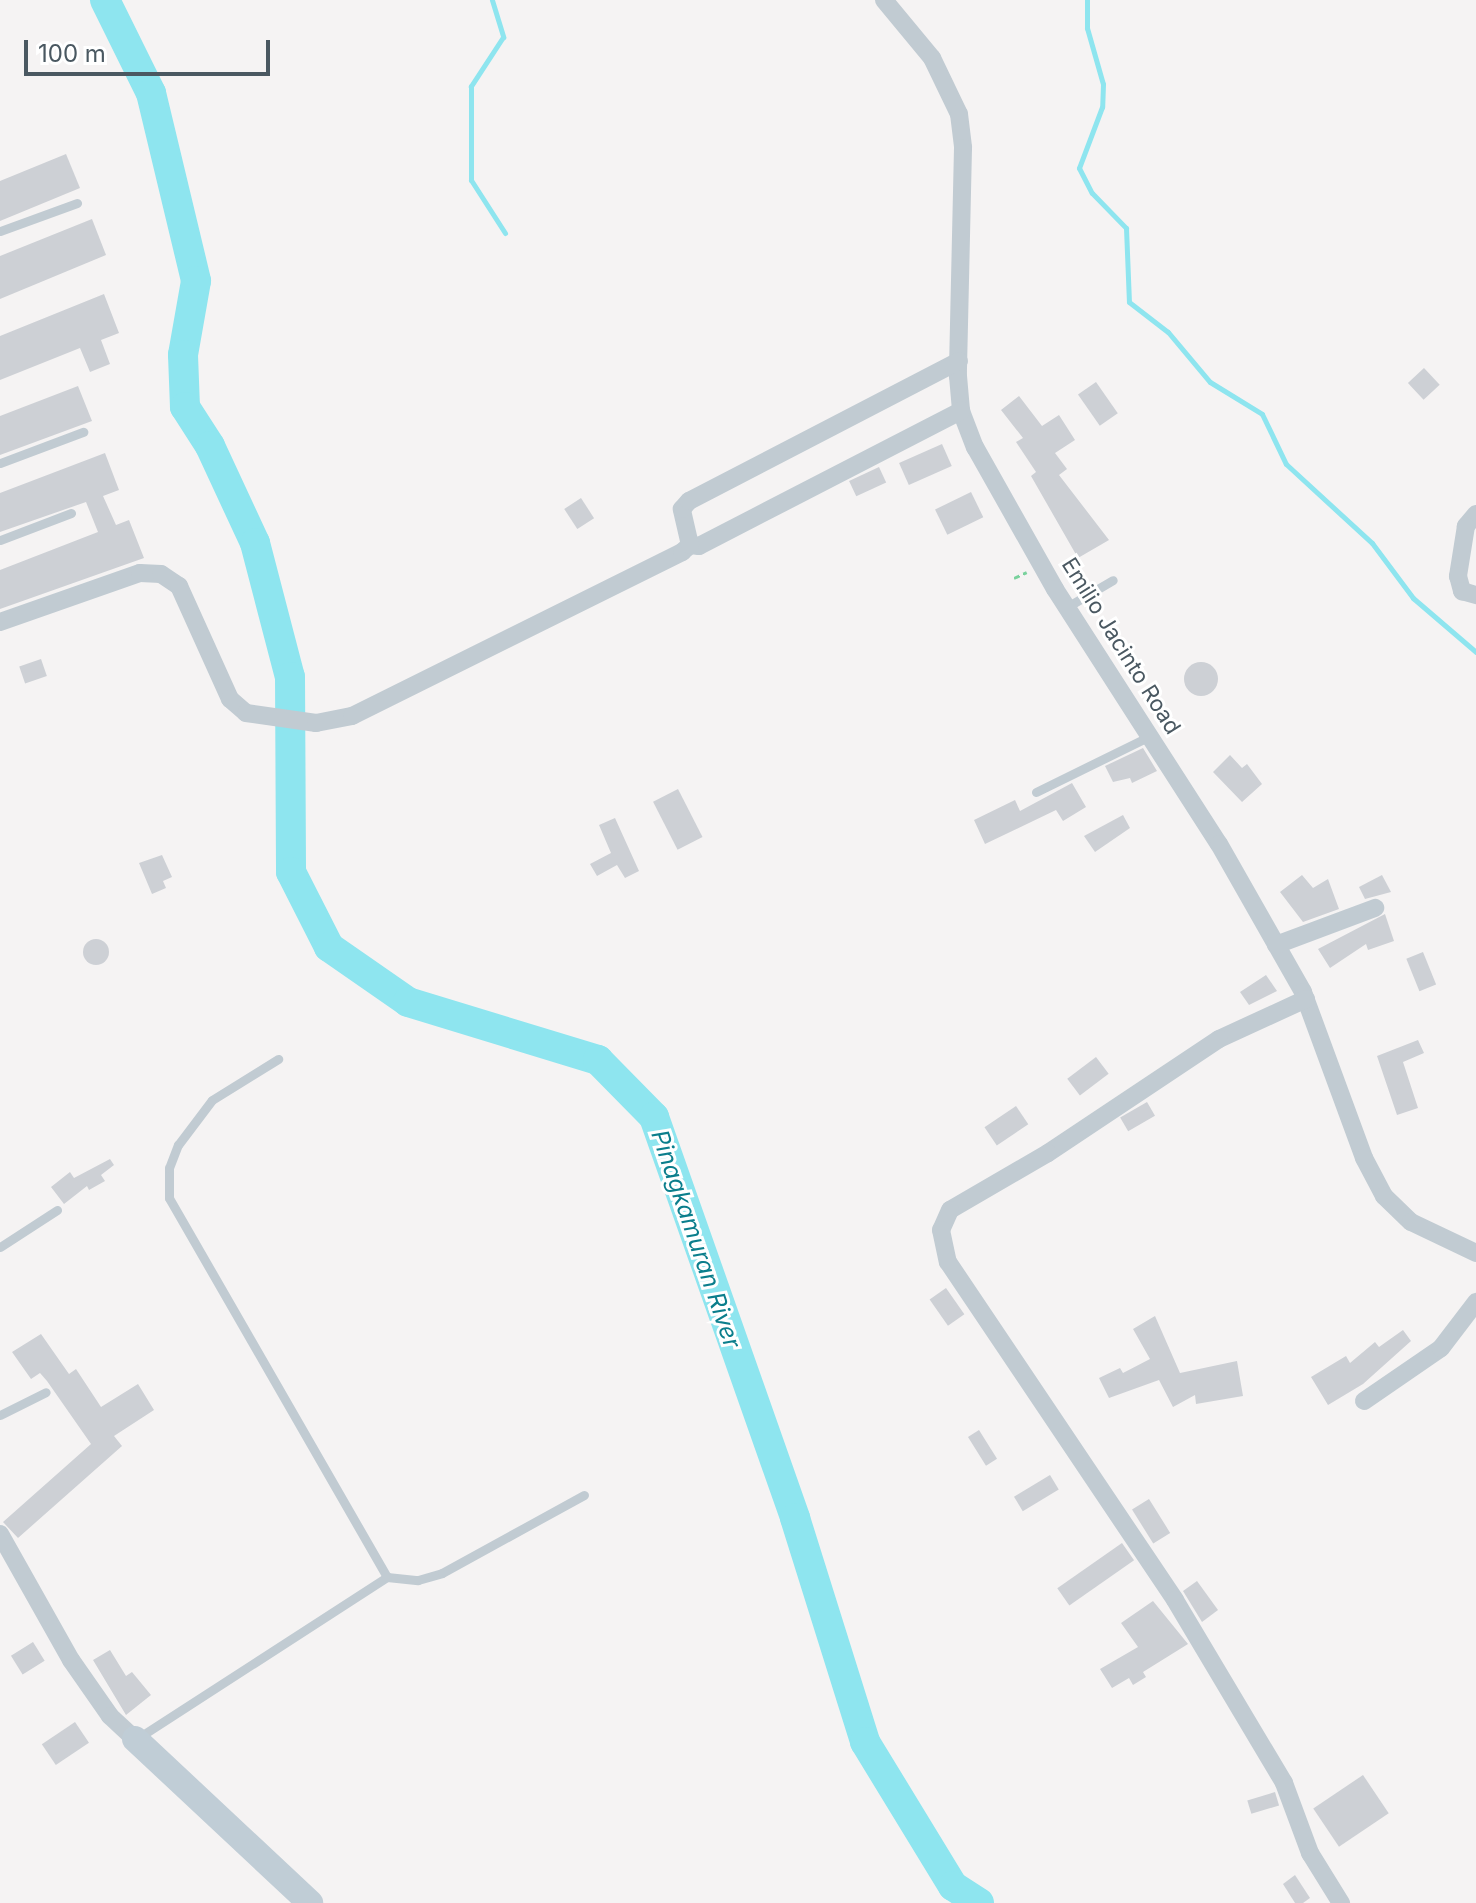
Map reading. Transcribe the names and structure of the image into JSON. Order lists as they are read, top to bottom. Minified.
{"streets":{"street":["Emilio Jacinto Road"]},"water":["Pinagkamuran River"],"scale_bar":"100 m"}
